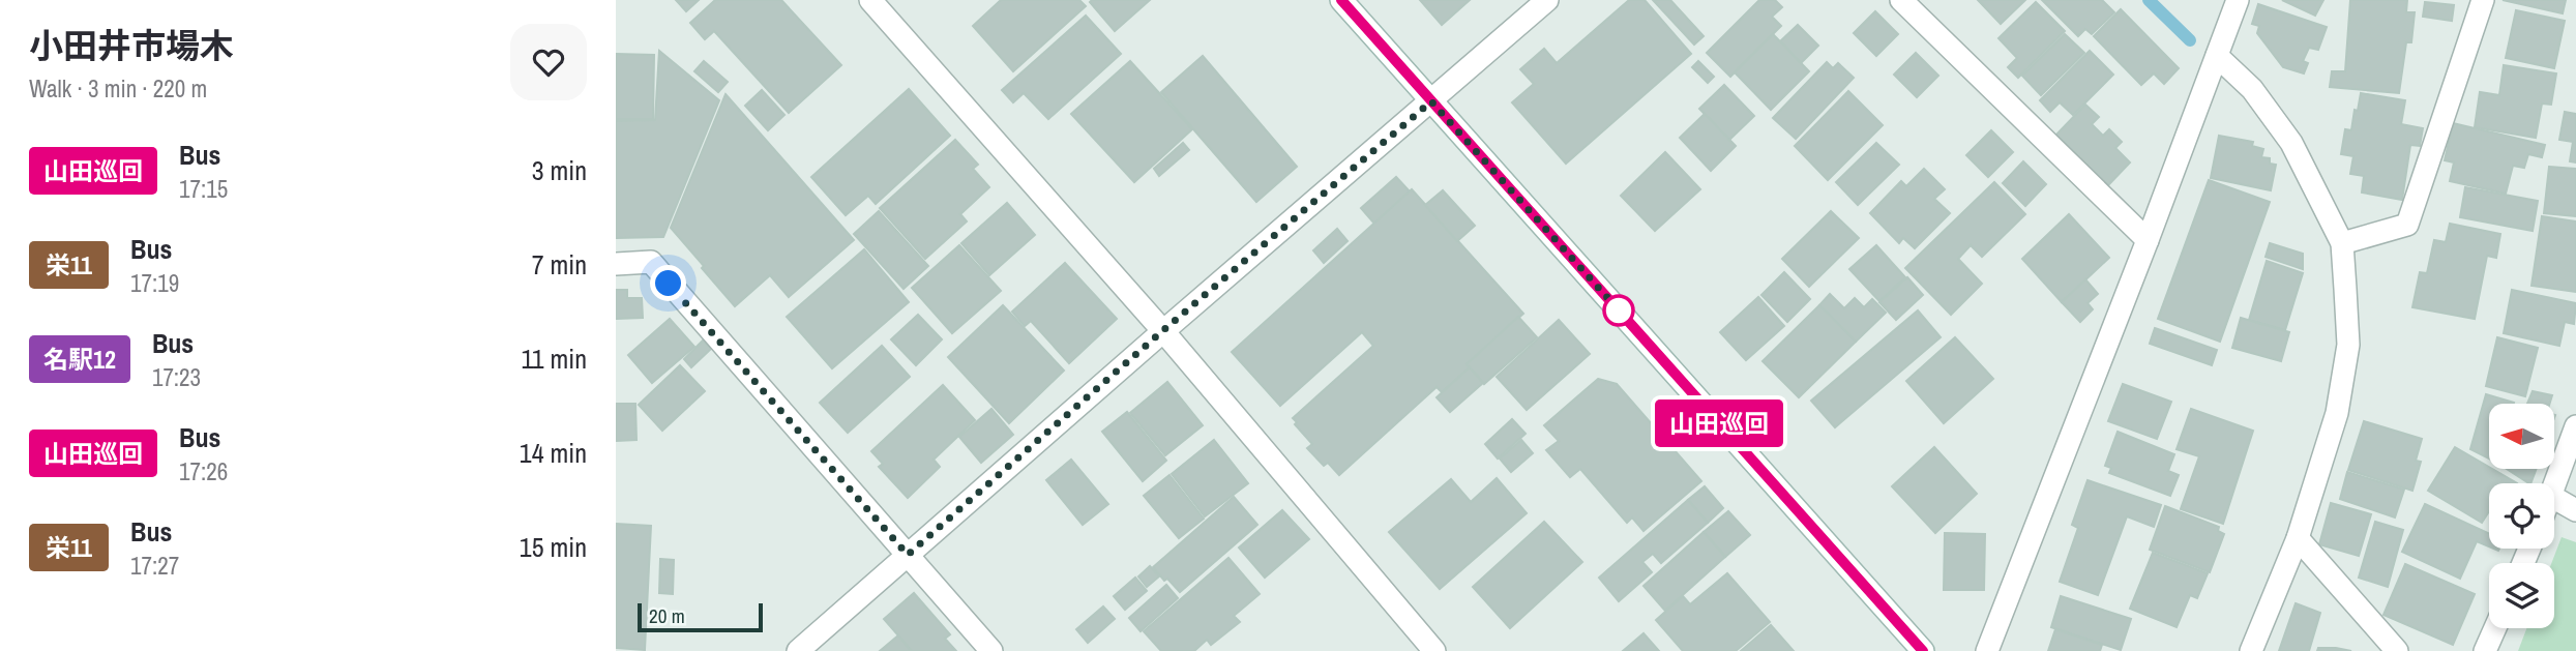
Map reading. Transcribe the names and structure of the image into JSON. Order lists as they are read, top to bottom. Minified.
{"lines":["bus line 山田巡回"],"scale_bar":"20 m","north":"left","page":{"heading":["小田井市場木","Walk · 3 min · 220 m"],"on_map":"山田巡回","list":[{"mark":"山田巡回","name":"Bus","note":"17:15","value":"3 min"},{"mark":"栄11","name":"Bus","note":"17:19","value":"7 min"},{"mark":"名駅12","name":"Bus","note":"17:23","value":"11 min"},{"mark":"山田巡回","name":"Bus","note":"17:26","value":"14 min"},{"mark":"栄11","name":"Bus","note":"17:27","value":"15 min"}],"scale":"20 m"}}
